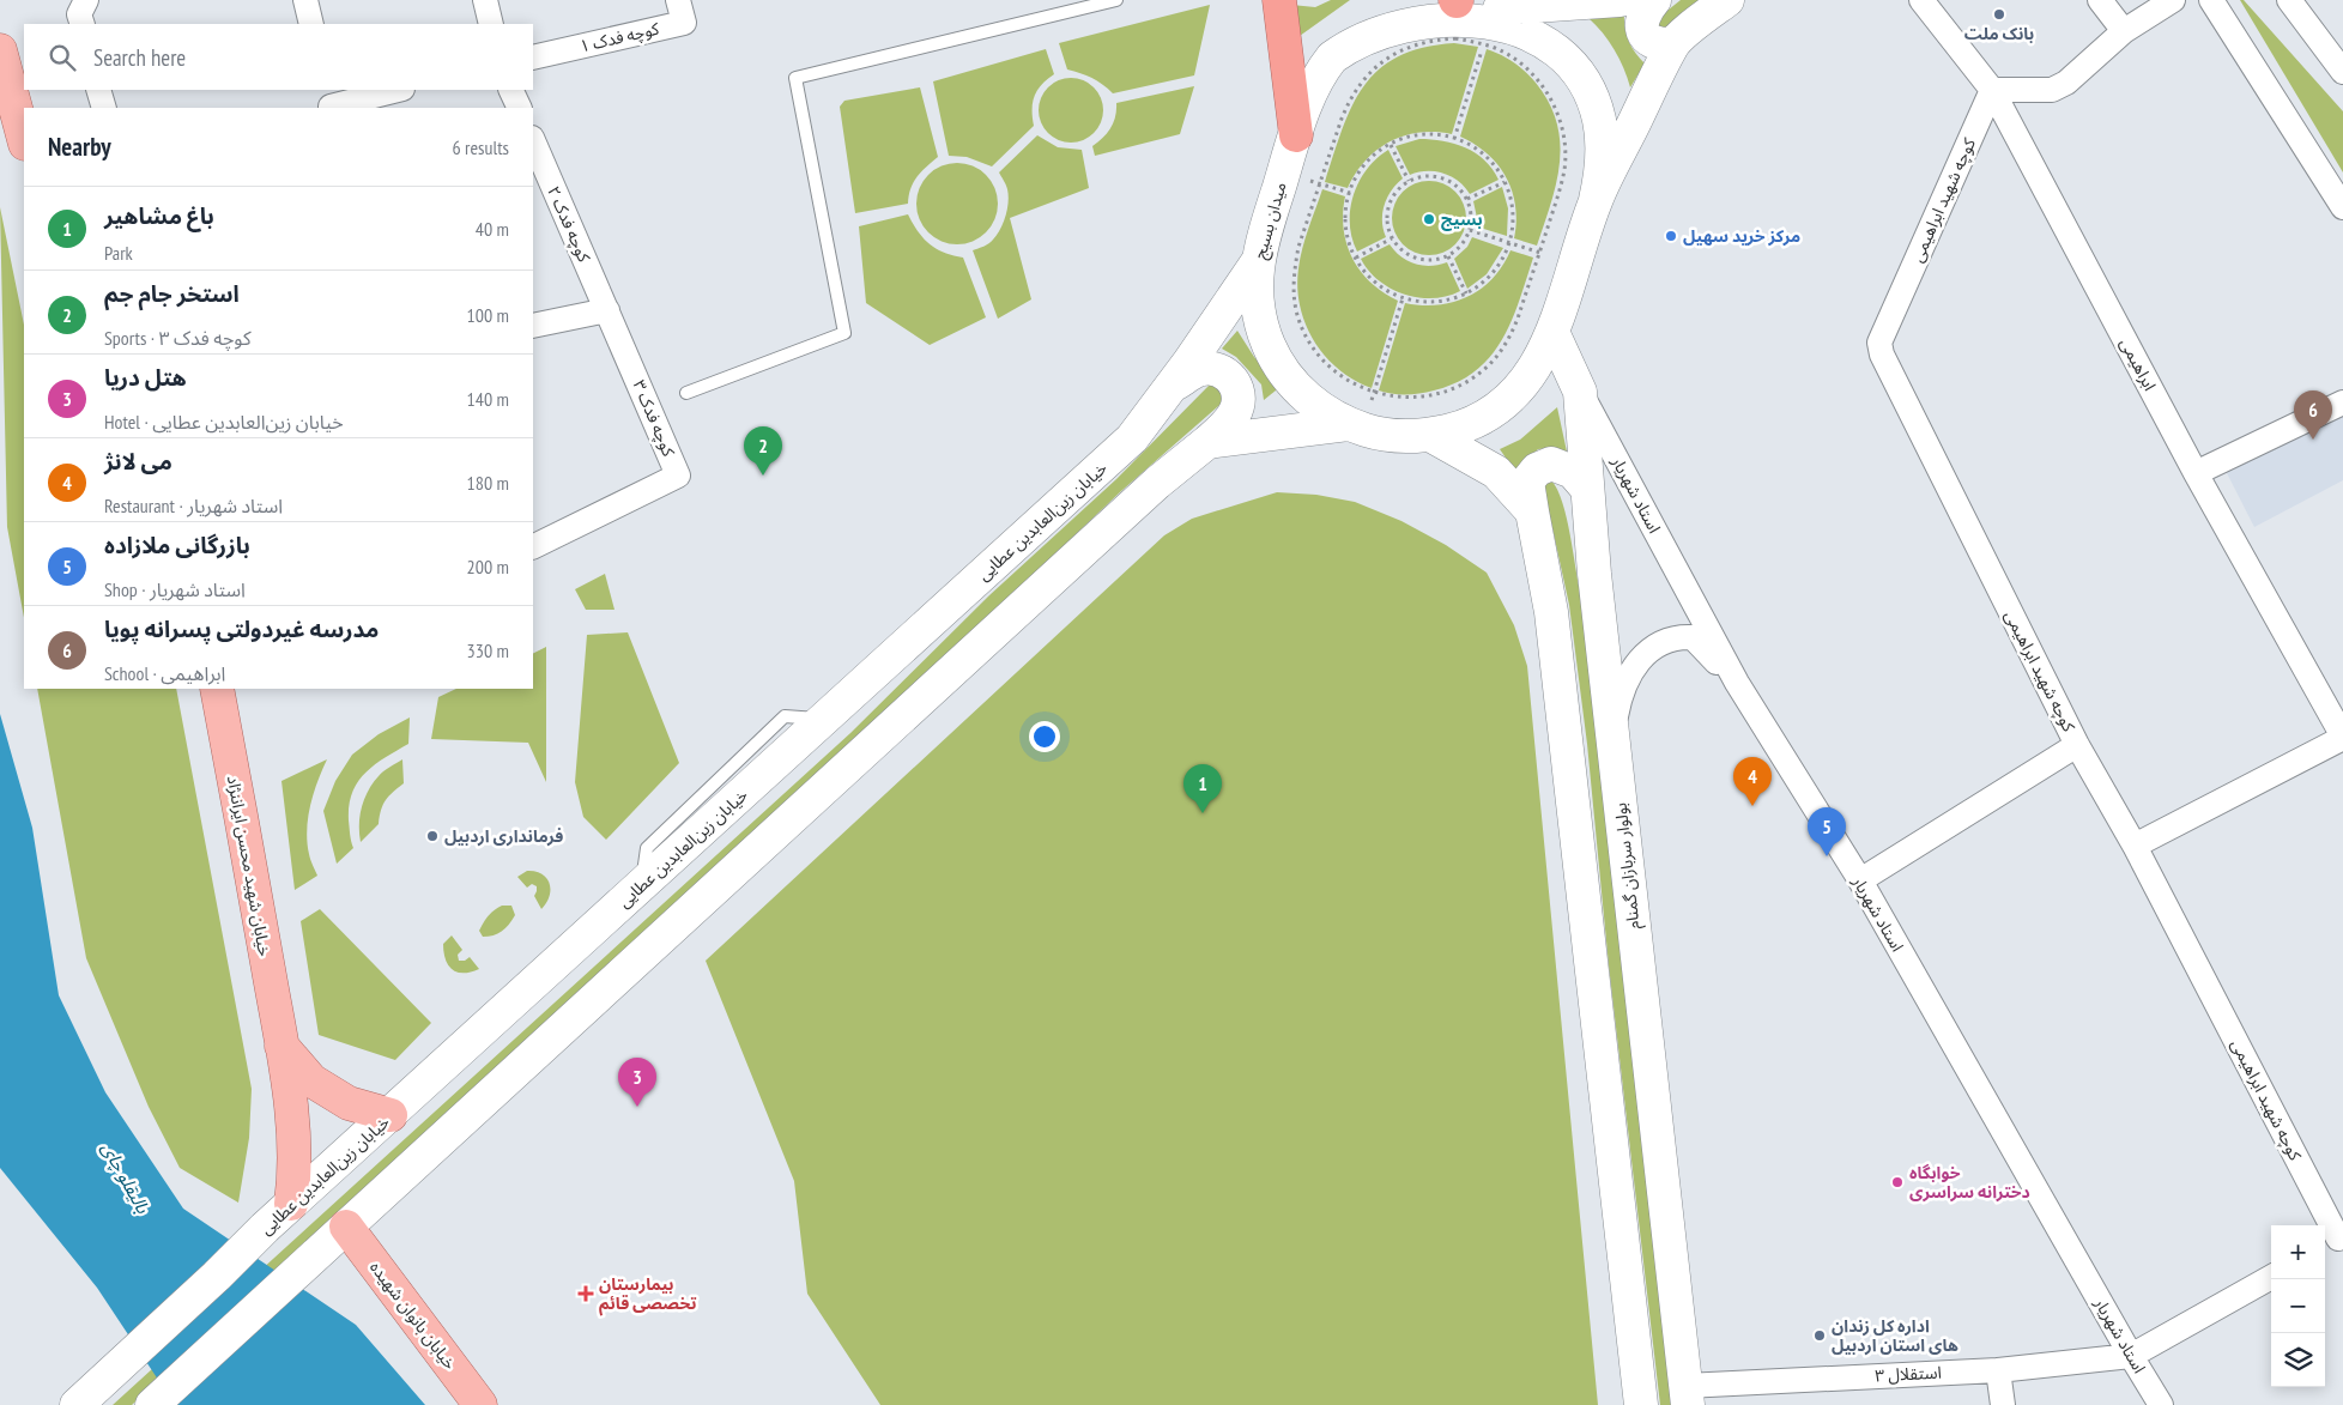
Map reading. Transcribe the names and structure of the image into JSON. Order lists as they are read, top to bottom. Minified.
{"streets":{"main road":["میدان بسیج","خیابان زین‌العابدین عطایی","خیابان شهید محسن ایراننژاد","بولوار سربازان گمنام","خیابان بانوان شهیده"],"street":["کوچه فدک ۱","کوچه شهید ابراهیمی","کوچه فدک ۲","ابراهیمی","کوچه فدک ۳","استاد شهریار","استقلال ۳"]},"crossings":[["کوچه شهید ابراهیمی","ابراهیمی"],["میدان بسیج","خیابان زین‌العابدین عطایی"],["میدان بسیج","بولوار سربازان گمنام"],["کوچه فدک ۲","کوچه فدک ۳"],["استاد شهریار","بولوار سربازان گمنام"],["استاد شهریار","استقلال ۳"],["خیابان زین‌العابدین عطایی","خیابان شهید محسن ایراننژاد"],["بولوار سربازان گمنام","استقلال ۳"]],"water":["بالیقلو چای"],"places":{"other":["بانک ملت","بسیج","مرکز خرید سهیل","فرمانداری اردبیل","خوابگاه دخترانه سراسری","اداره کل زندان های استان اردبیل"],"health":["بیمارستان تخصصی قائم"]},"page":{"search":"Search here","heading":["Nearby","6 results"],"list":[{"mark":"1","name":"باغ مشاهیر","note":"Park","value":"40 m"},{"mark":"2","name":"استخر جام جم","note":"Sports · کوچه فدک ۳","value":"100 m"},{"mark":"3","name":"هتل دریا","note":"Hotel · خیابان زین‌العابدین عطایی","value":"140 m"},{"mark":"4","name":"می لانژ","note":"Restaurant · استاد شهریار","value":"180 m"},{"mark":"5","name":"بازرگانی ملازاده","note":"Shop · استاد شهریار","value":"200 m"},{"mark":"6","name":"مدرسه غیردولتی پسرانه پویا","note":"School · ابراهیمی","value":"330 m"}],"pins":["6","2","4","1","5","3"],"map_buttons":["+","−"]}}
